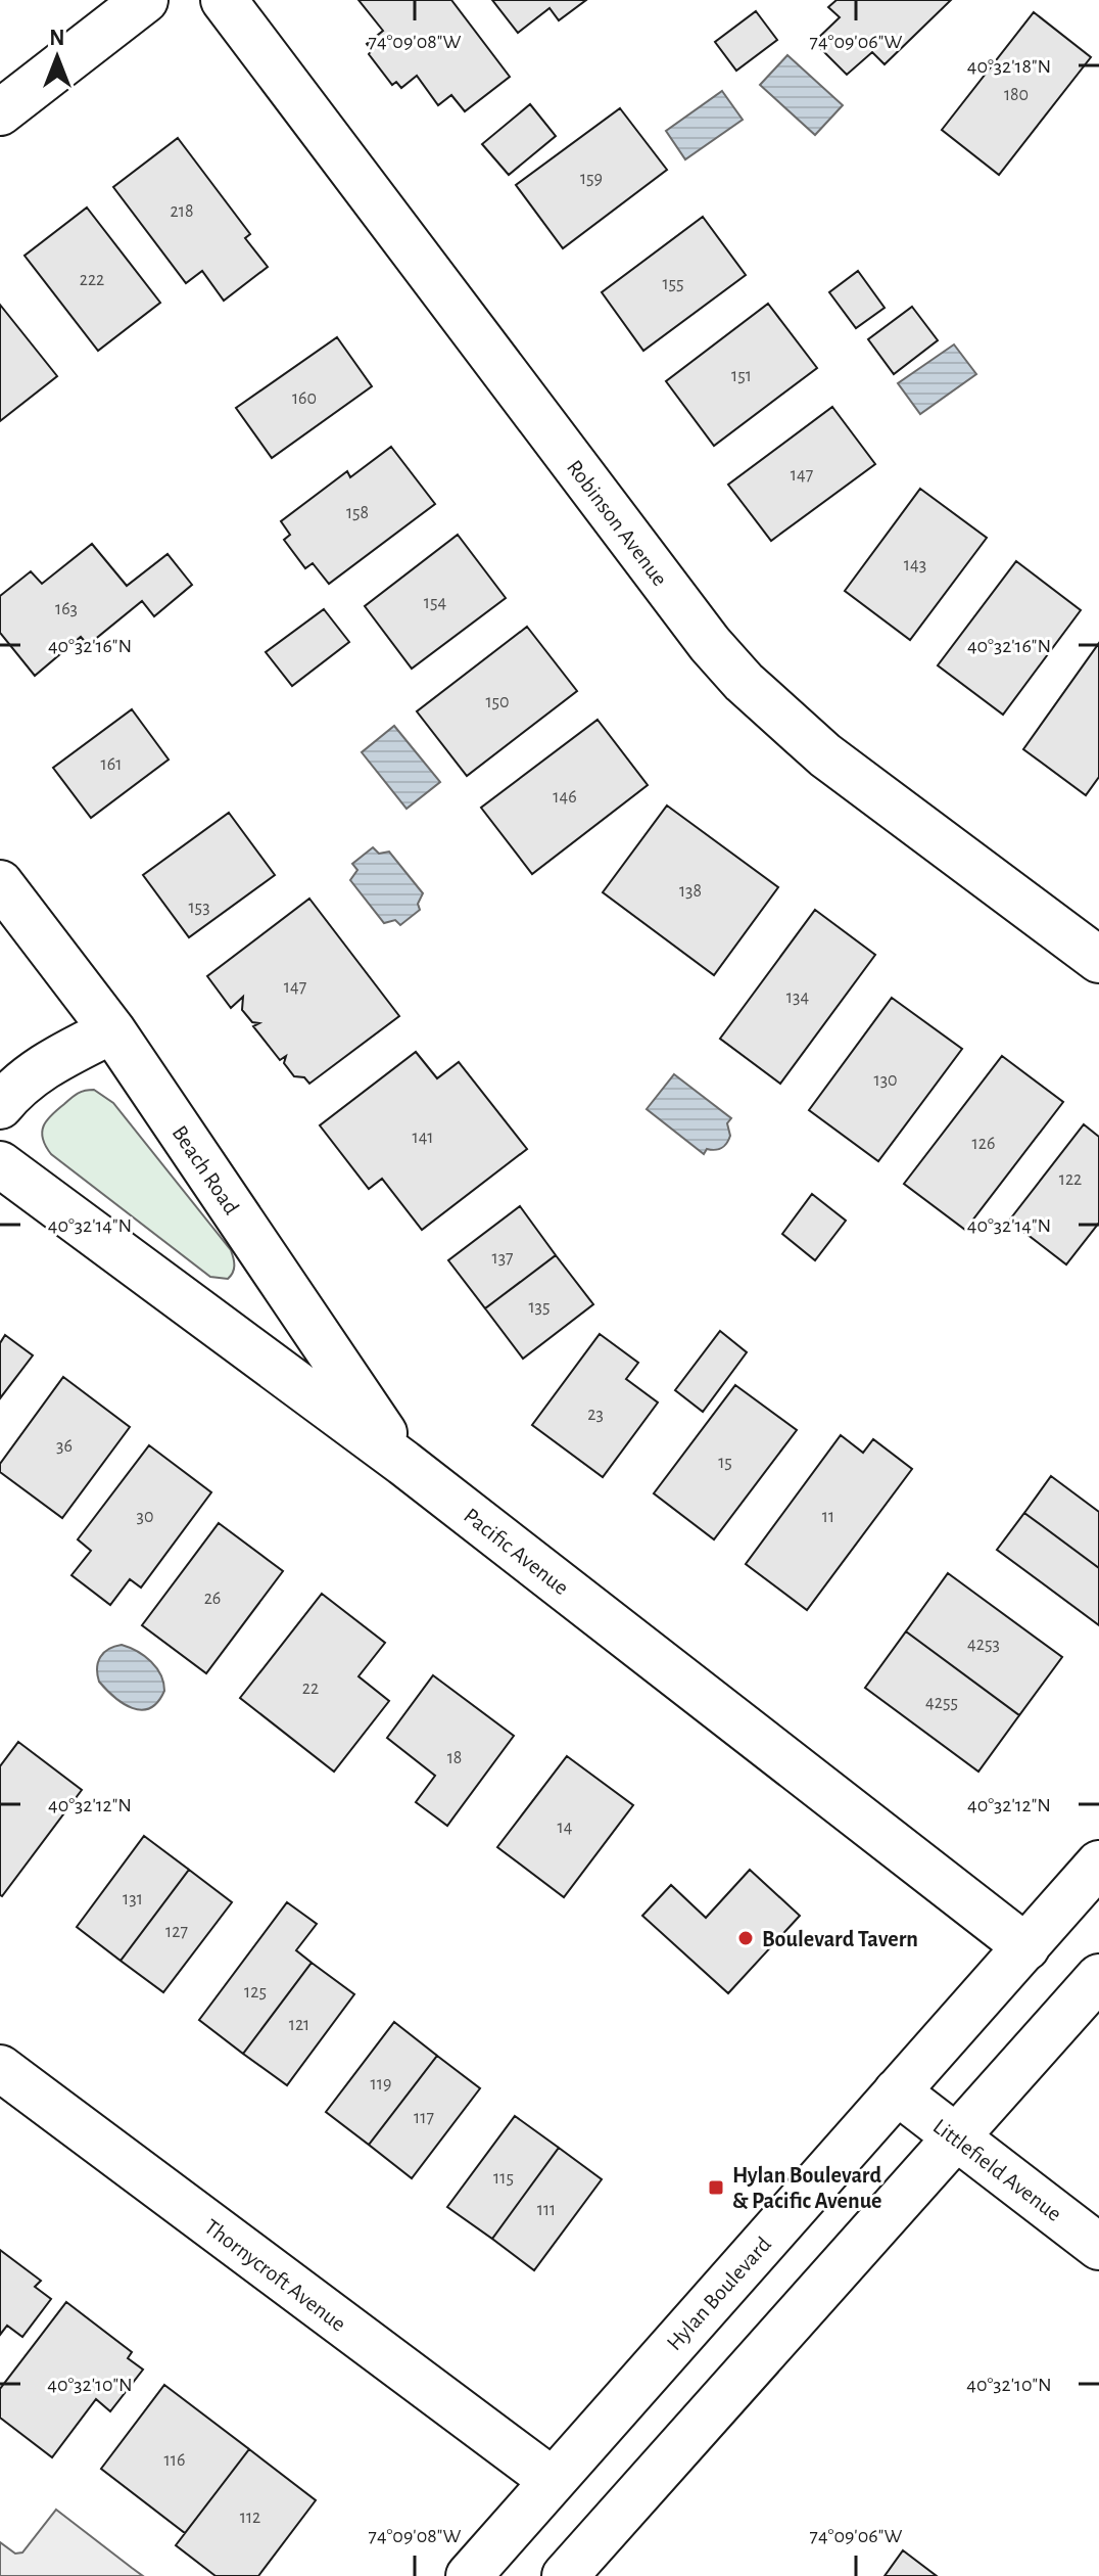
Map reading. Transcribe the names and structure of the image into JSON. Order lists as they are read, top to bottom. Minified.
{"streets":{"street":["Robinson Avenue","Beach Road","Pacific Avenue","Littlefield Avenue","Thornycroft Avenue","Hylan Boulevard"]},"crossings":[["Beach Road","Pacific Avenue"],["Pacific Avenue","Hylan Boulevard"],["Littlefield Avenue","Hylan Boulevard"],["Thornycroft Avenue","Hylan Boulevard"]],"places":{"other":["Boulevard Tavern"],"transit":["Hylan Boulevard & Pacific Avenue"]},"house_numbers":["180","159","218","222","155","151","160","147","158","143","154","163","150","161","146","138","153","147","134","130","141","126","122","137","135","23","36","15","30","11","26","4253","22","4255","18","14","131","127","125","121","119","117","115","111","116","112"],"north":"top","coordinates":["74°09'08\"W","74°09'06\"W","40°32'18\"N","40°32'16\"N","40°32'14\"N","40°32'12\"N","40°32'10\"N"]}
